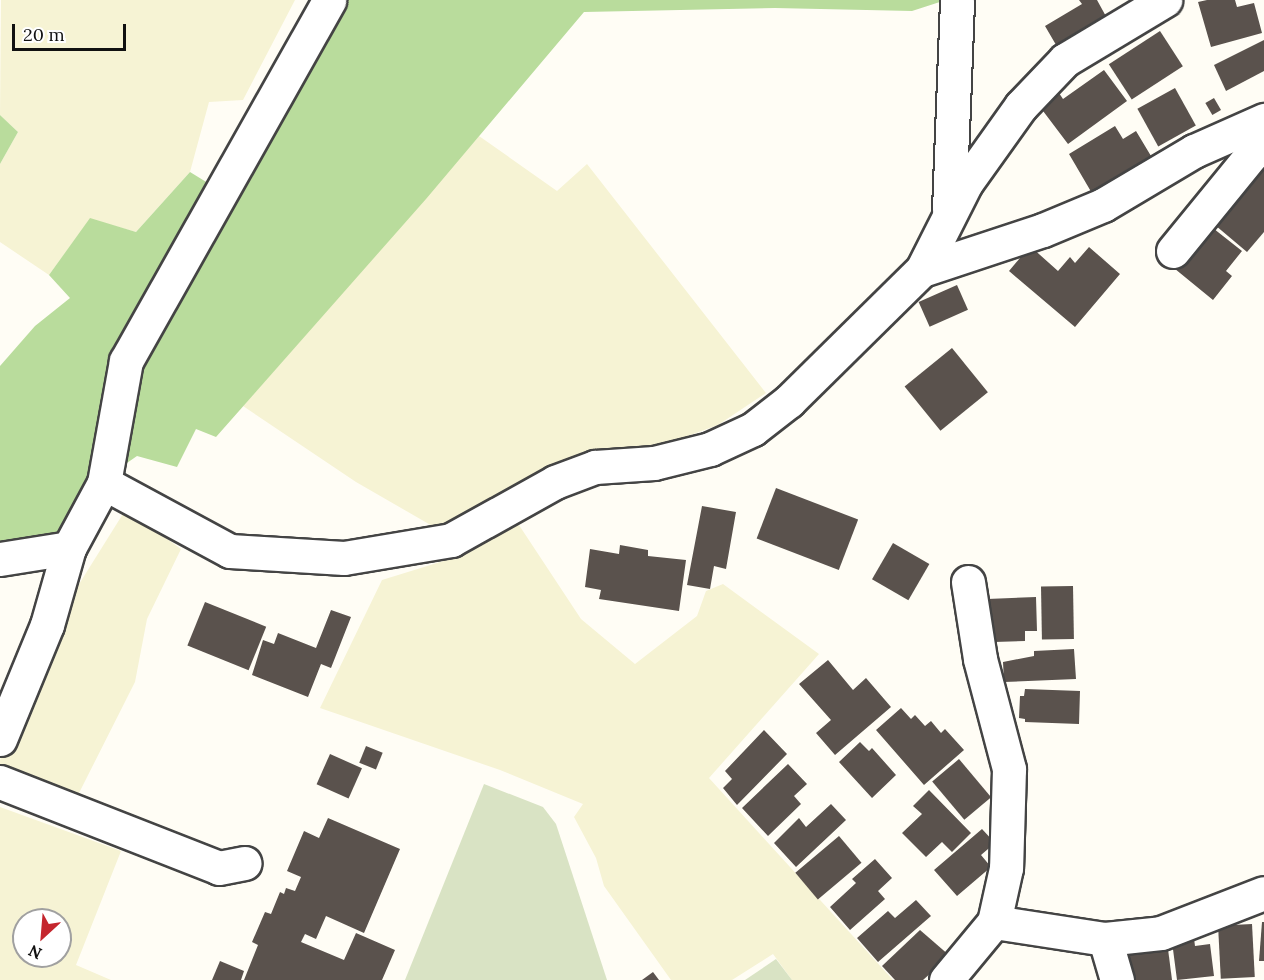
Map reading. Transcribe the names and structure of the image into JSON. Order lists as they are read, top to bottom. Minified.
{"scale_bar":"20 m","north":"bottom left"}
